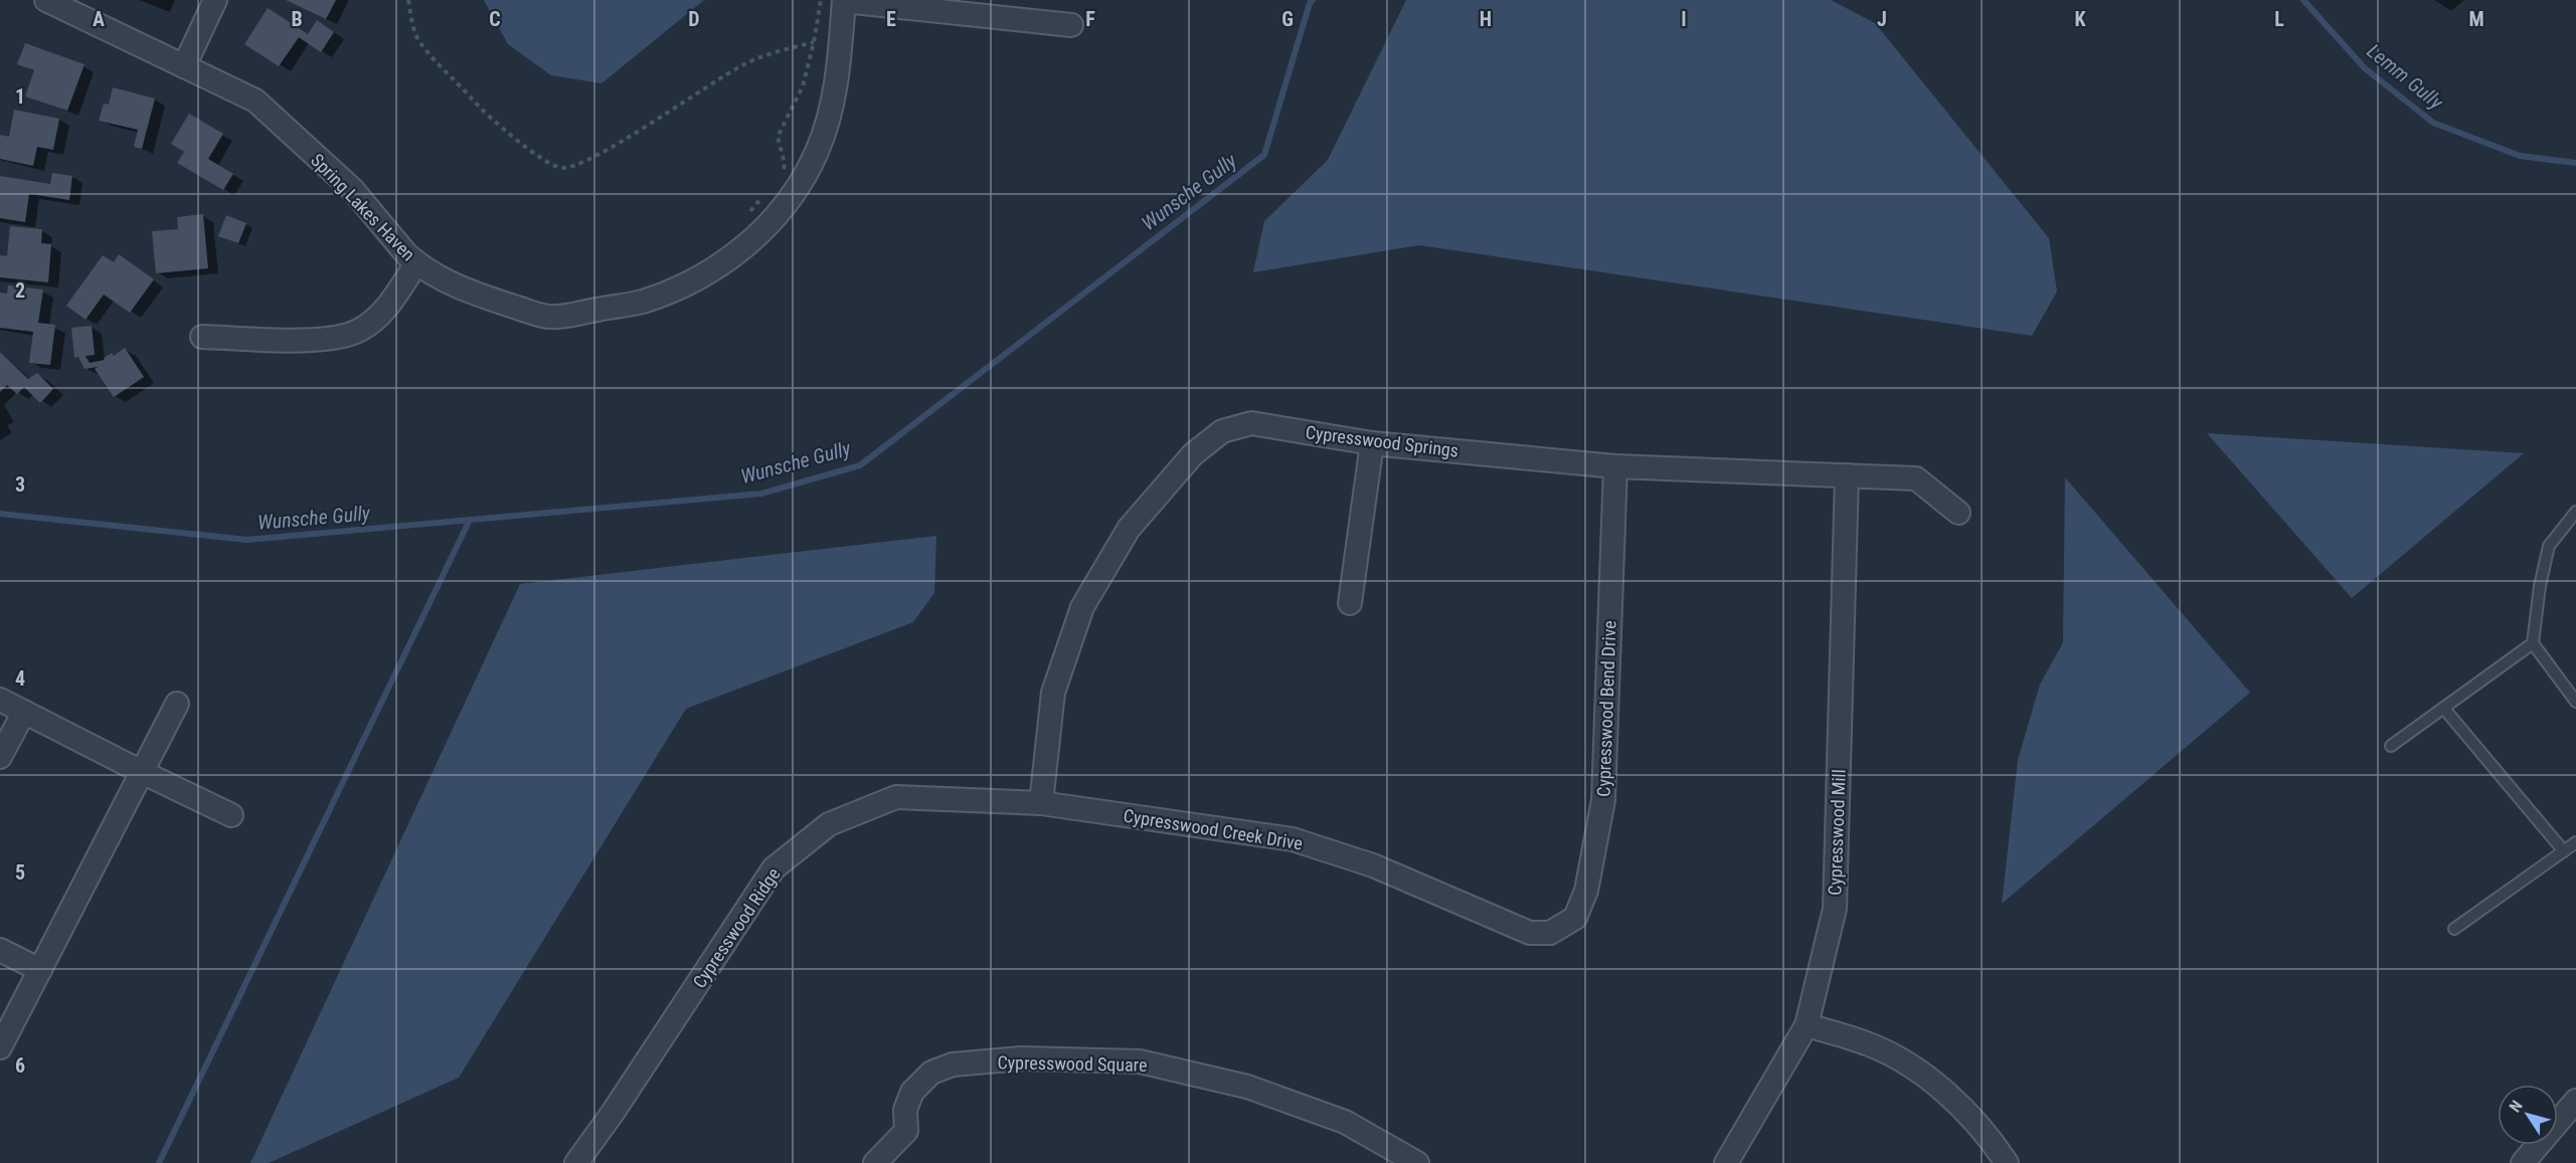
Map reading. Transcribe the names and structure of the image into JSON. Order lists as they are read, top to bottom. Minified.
{"streets":{"street":["Spring Lakes Haven","Cypresswood Springs","Cypresswood Bend Drive","Cypresswood Creek Drive","Cypresswood Mill","Cypresswood Ridge","Cypresswood Square"]},"crossings":[["Cypresswood Springs","Cypresswood Bend Drive"],["Cypresswood Springs","Cypresswood Creek Drive"],["Cypresswood Springs","Cypresswood Mill"],["Cypresswood Springs","Cypresswood Ridge"],["Cypresswood Bend Drive","Cypresswood Creek Drive"],["Cypresswood Creek Drive","Cypresswood Ridge"]],"water":["Lemm Gully","Wunsche Gully"],"north":"top left","grid":{"columns":["A","B","C","D","E","F","G","H","I","J","K","L","M"],"rows":["1","2","3","4","5","6"]}}
